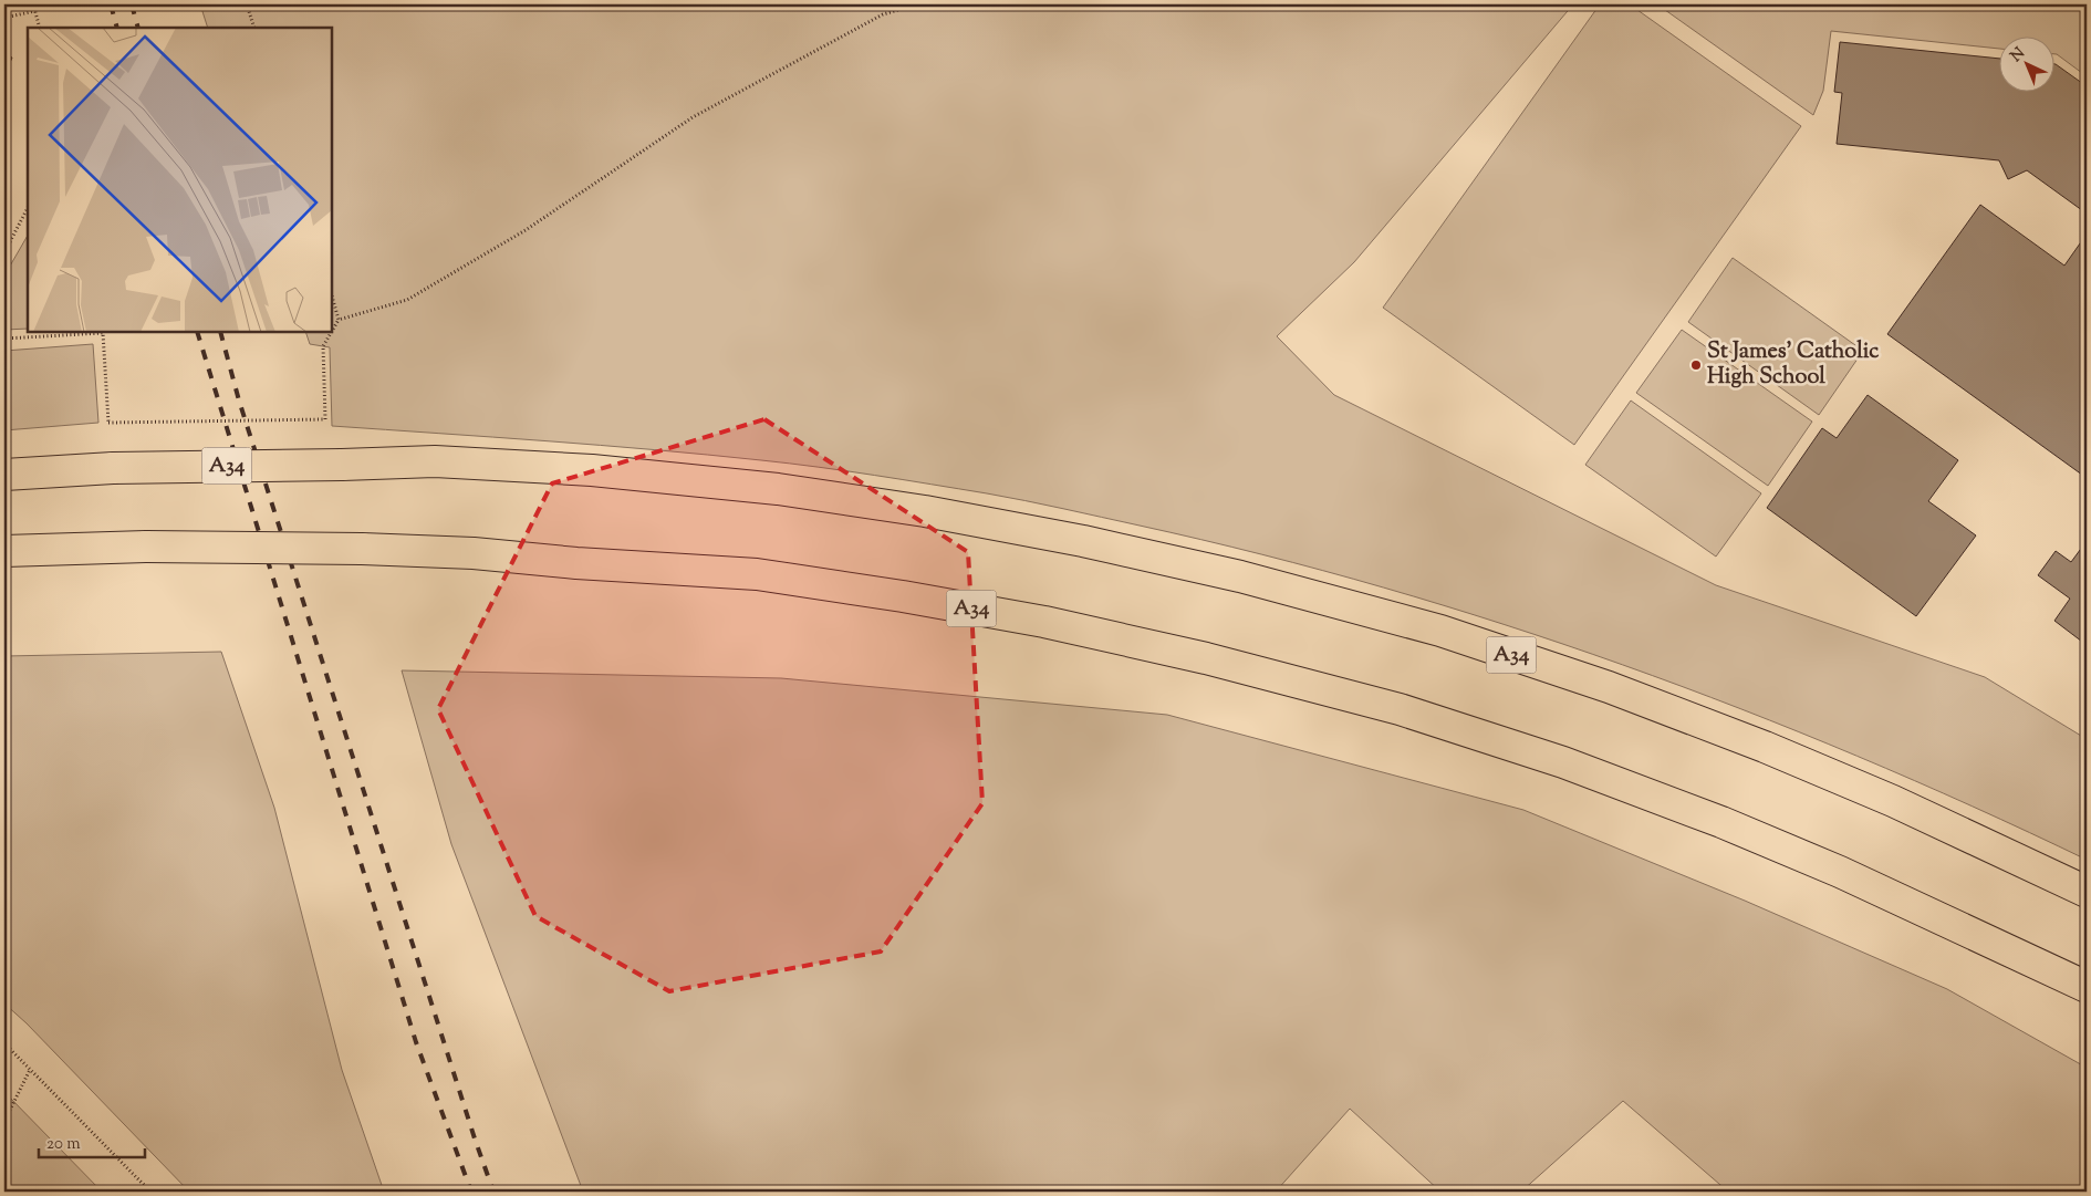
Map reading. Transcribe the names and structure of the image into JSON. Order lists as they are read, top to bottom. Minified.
{"streets":{"highway":["A34"]},"places":["St James' Catholic High School"],"scale_bar":"20 m","north":"top left"}
